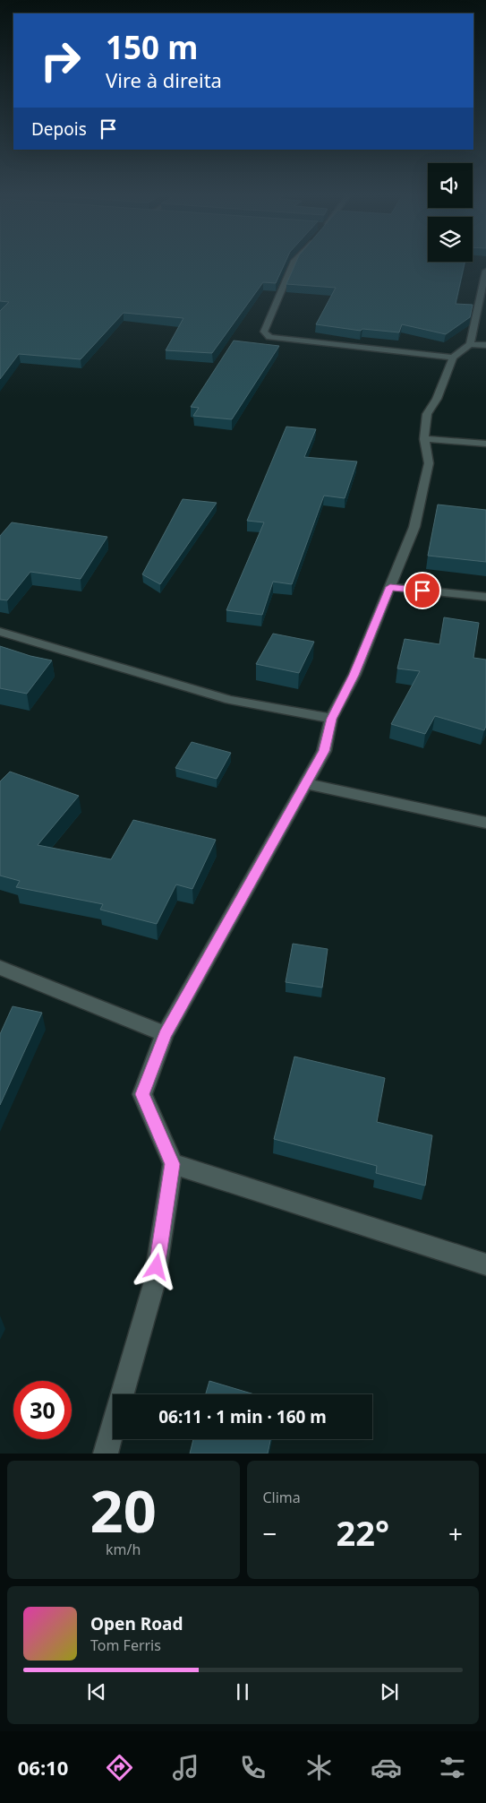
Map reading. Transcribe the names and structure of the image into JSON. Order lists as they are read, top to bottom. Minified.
{"page":{"turn":["150 m","Vire à direita"],"then":"Depois","limit":"30","trip":"06:11 · 1 min · 160 m","tile":[["20","km/h"],"Clima"],"heat":["−","22°","+"],"song":["Open Road","Tom Ferris"],"tabs":"06:10"}}
